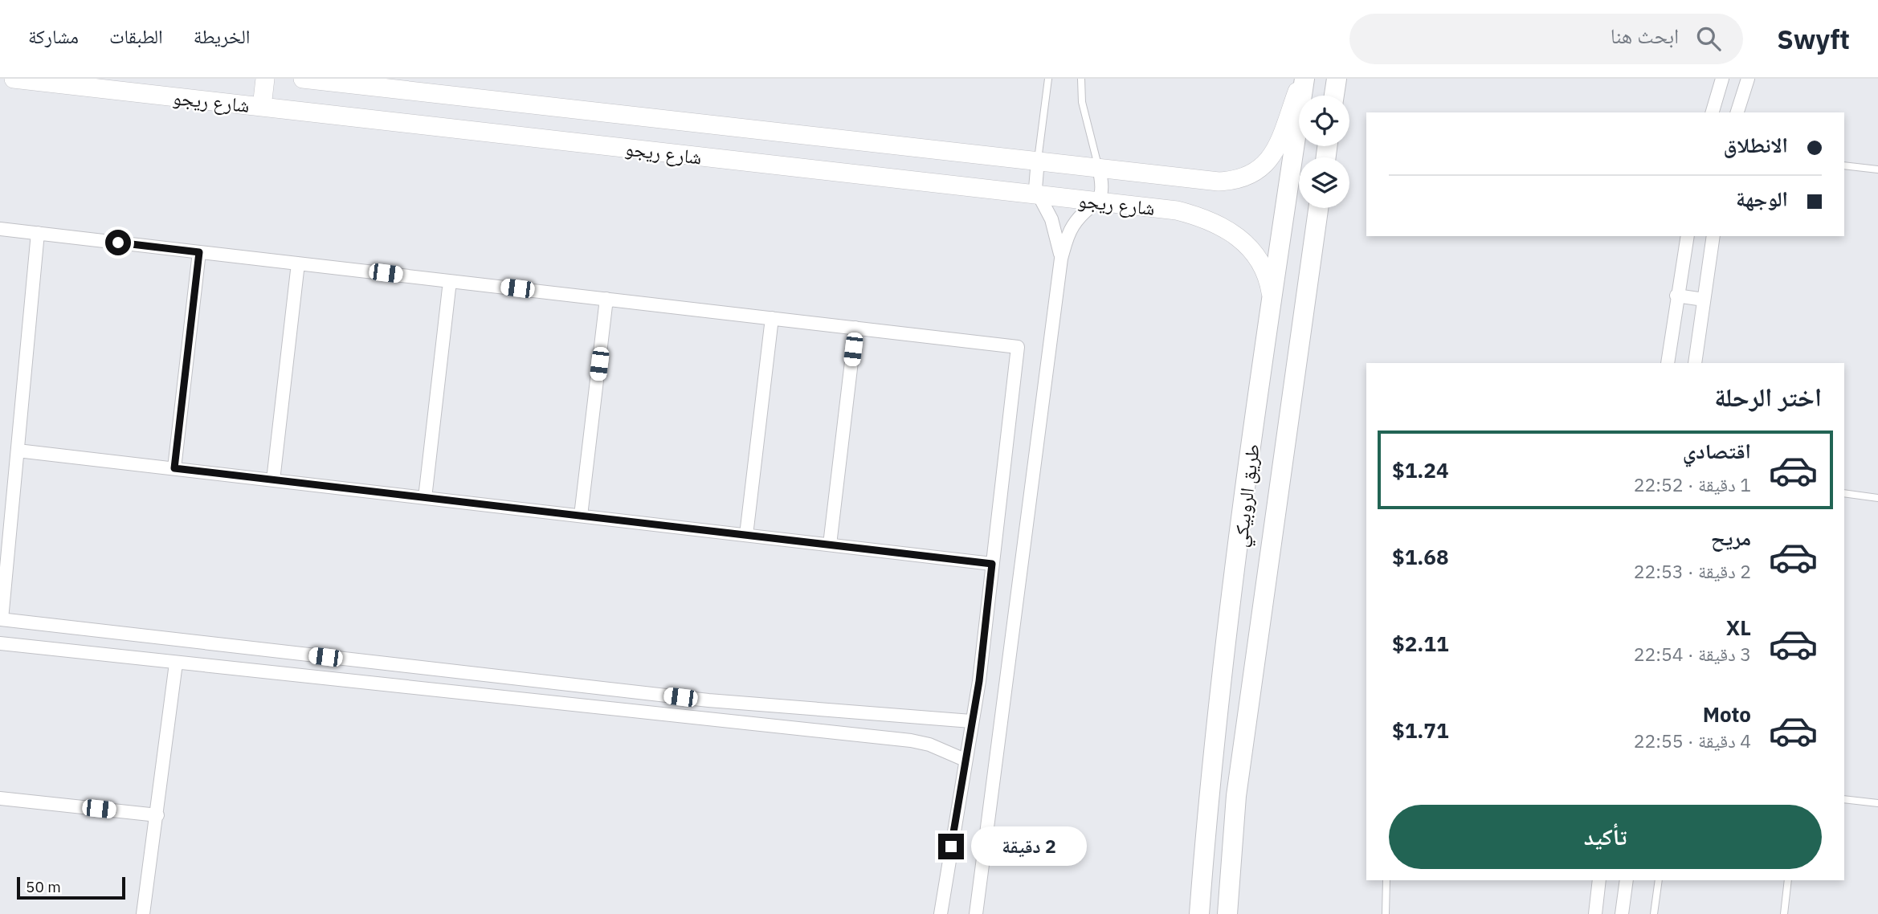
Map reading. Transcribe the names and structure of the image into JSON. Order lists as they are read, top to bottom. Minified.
{"streets":{"main road":["شارع ريجو","طريق الروبيكي"]},"crossings":[["شارع ريجو","طريق الروبيكي"]],"scale_bar":"50 m","page":{"header":"Swyft","search":"ابحث هنا","nav":["الخريطة","الطبقات","مشاركة"],"banner":["الانطلاق","الوجهة"],"heading":"اختر الرحلة","list":[{"name":"اقتصادي","note":"1 دقيقة · 22:52","value":"$1.24"},{"name":"مريح","note":"2 دقيقة · 22:53","value":"$1.68"},{"name":"XL","note":"3 دقيقة · 22:54","value":"$2.11"},{"name":"Moto","note":"4 دقيقة · 22:55","value":"$1.71"}],"buttons":"تأكيد","bubble":"2 دقيقة","scale":"50 m"}}
